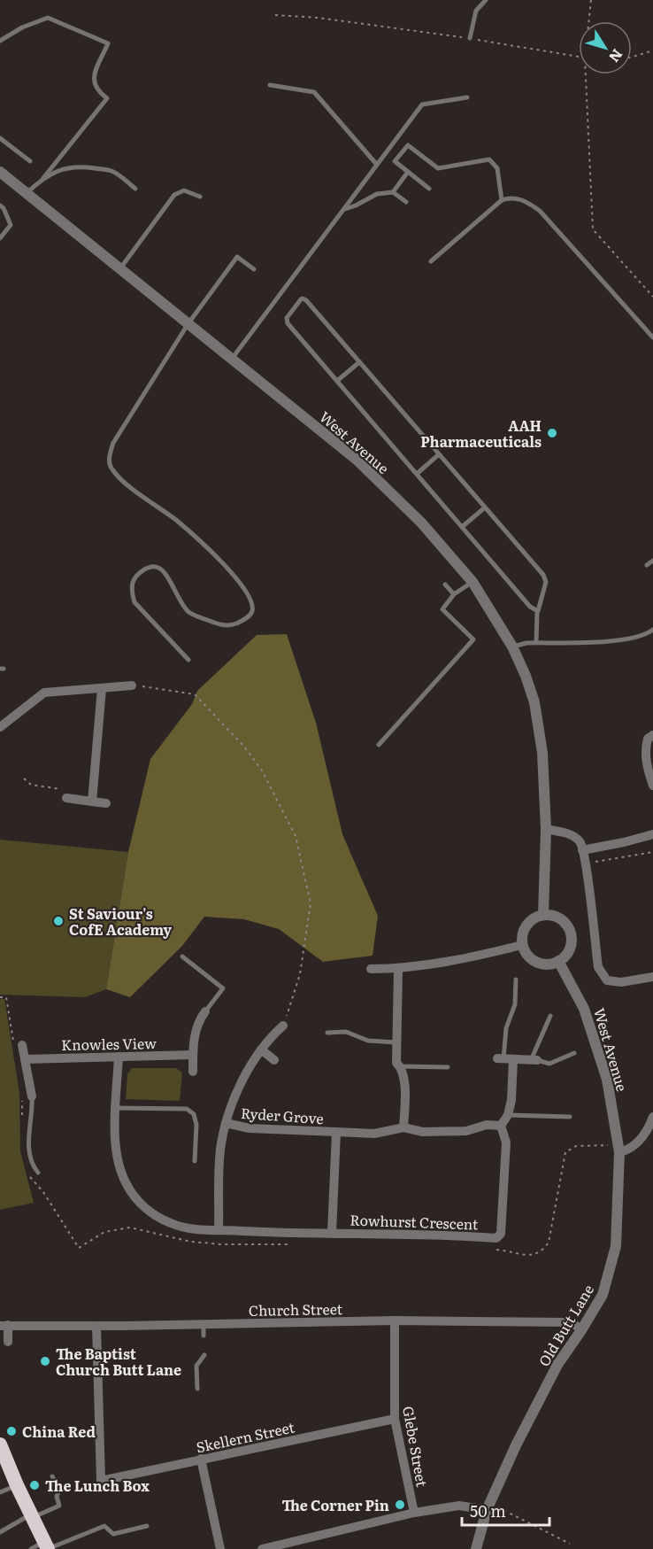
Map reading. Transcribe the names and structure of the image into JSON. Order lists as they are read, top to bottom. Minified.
{"streets":{"street":["West Avenue","Knowles View","Ryder Grove","Rowhurst Crescent","Church Street","Old Butt Lane","Skellern Street","Glebe Street"]},"crossings":[["West Avenue","Old Butt Lane"],["Knowles View","Rowhurst Crescent"],["Ryder Grove","Rowhurst Crescent"],["Church Street","Old Butt Lane"],["Church Street","Skellern Street"],["Church Street","Glebe Street"],["Skellern Street","Glebe Street"]],"places":["AAH Pharmaceuticals","St Saviour's CofE Academy","The Baptist Church Butt Lane","China Red","The Lunch Box","The Corner Pin"],"scale_bar":"50 m","north":"bottom right"}
